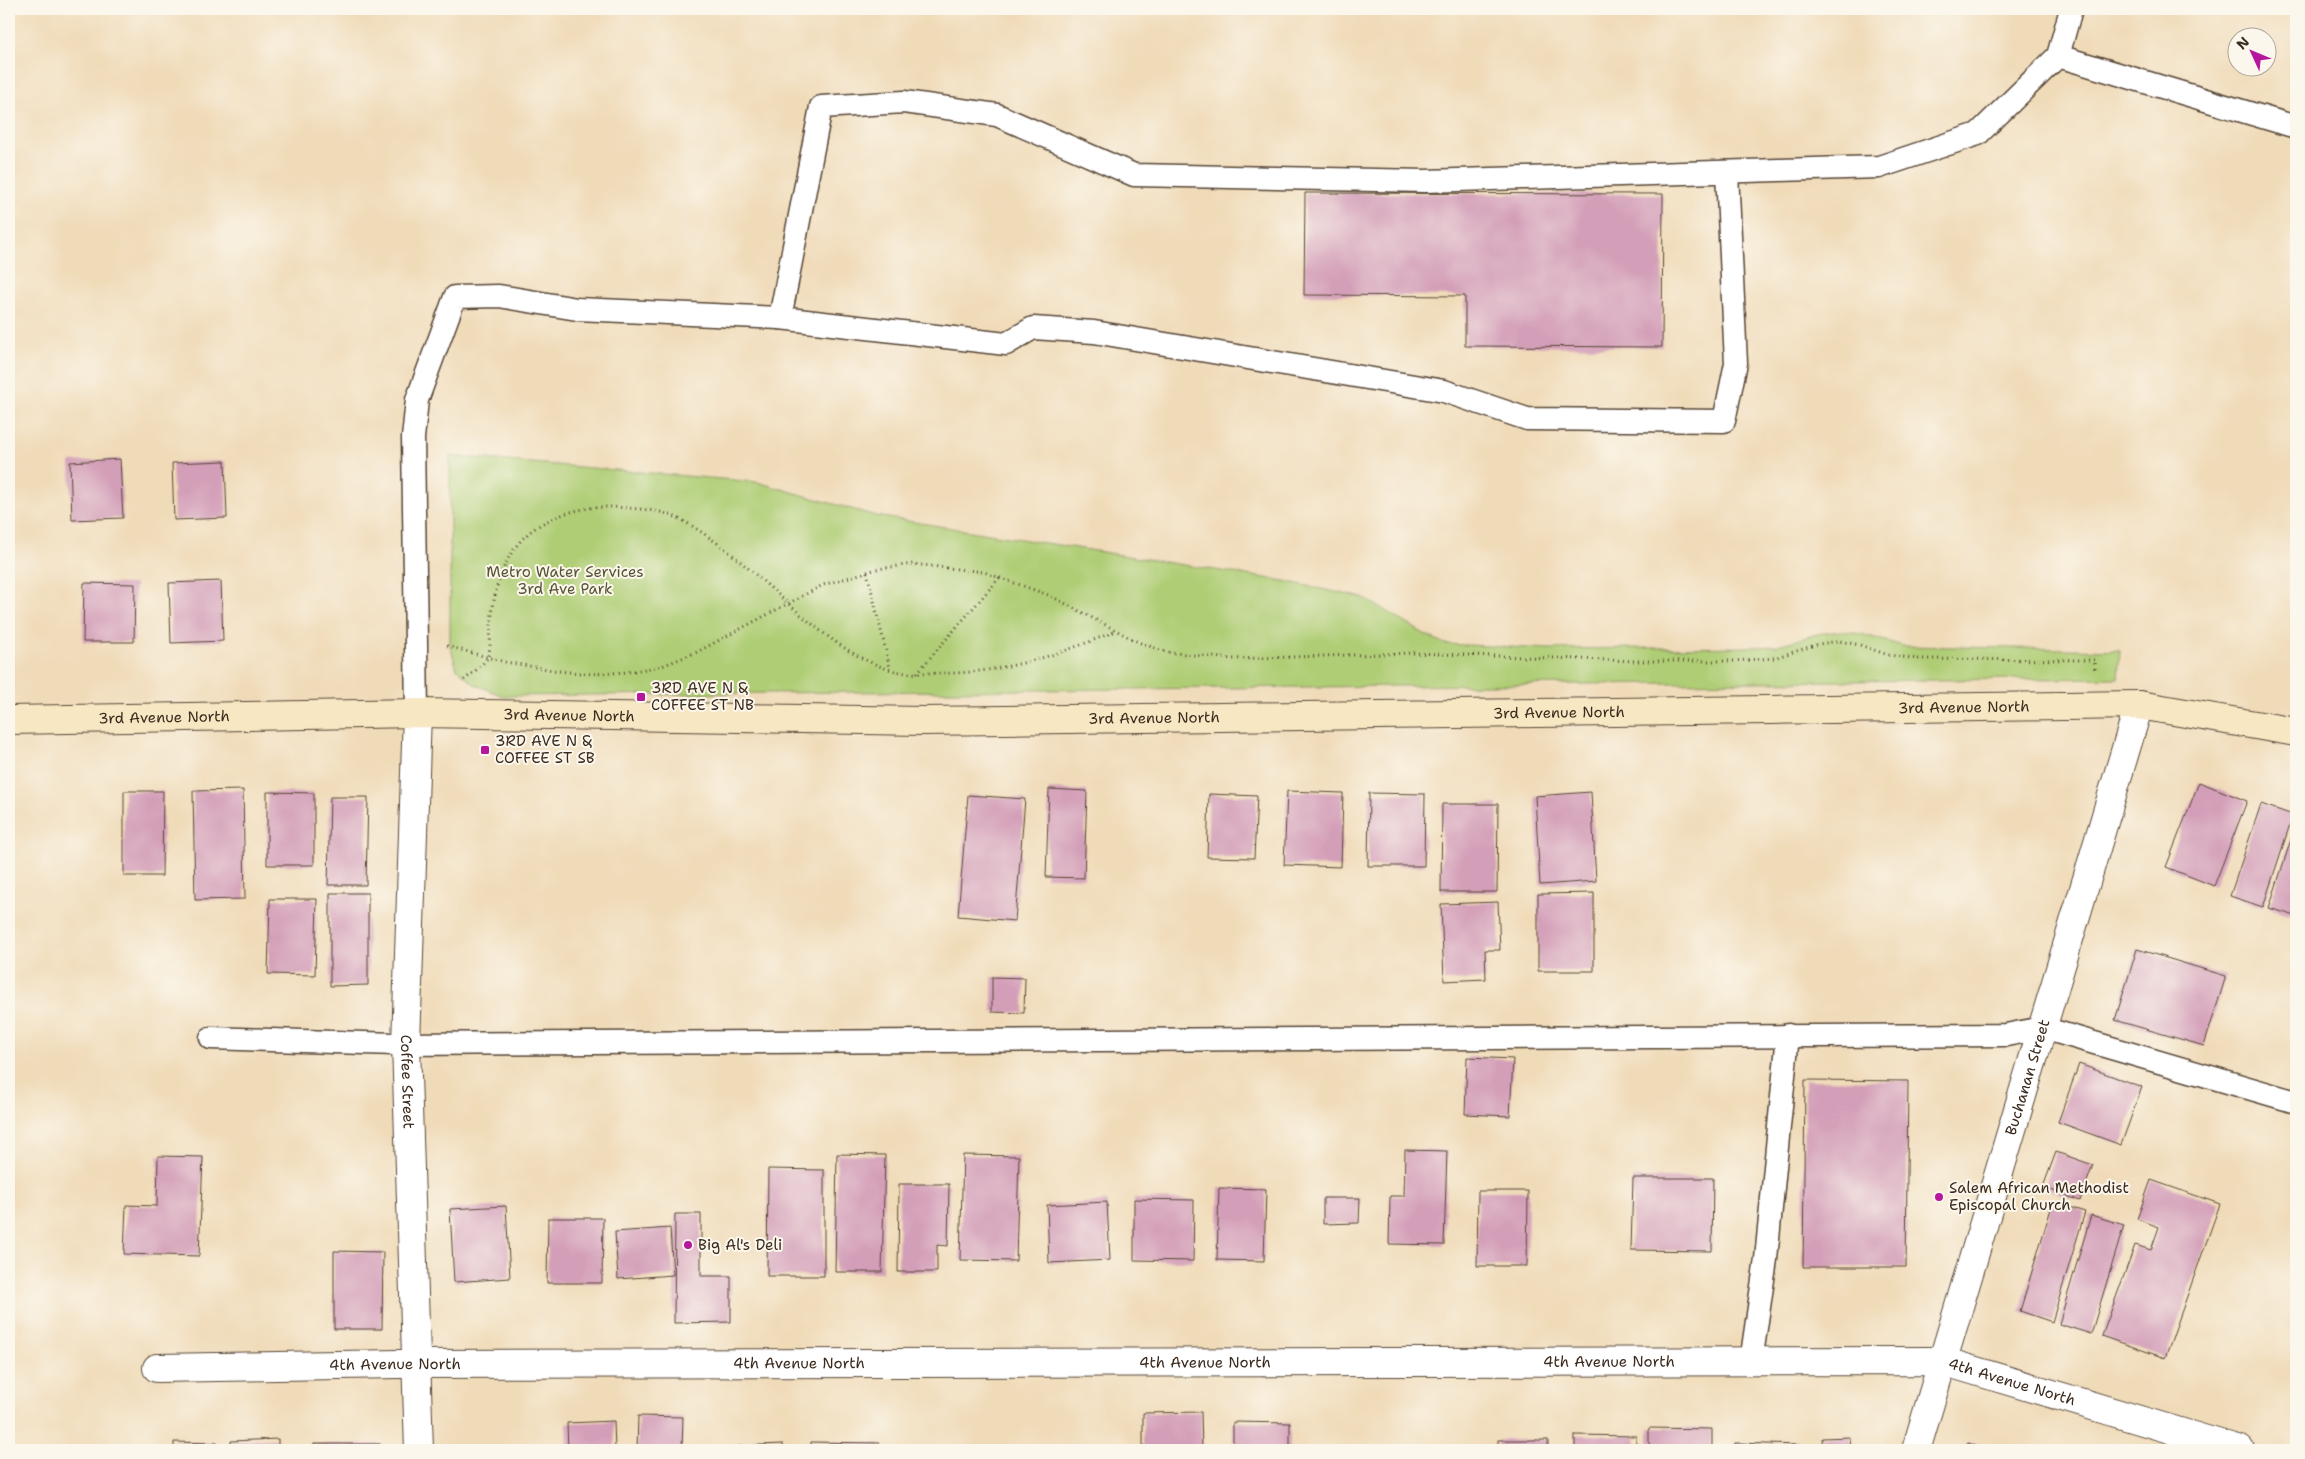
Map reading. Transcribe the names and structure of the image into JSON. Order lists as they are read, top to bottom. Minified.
{"streets":{"street":["3rd Avenue North","Buchanan Street","Coffee Street","4th Avenue North"]},"crossings":[["3rd Avenue North","Buchanan Street"],["3rd Avenue North","Coffee Street"],["Buchanan Street","4th Avenue North"],["Coffee Street","4th Avenue North"]],"parks":["Metro Water Services 3rd Ave Park"],"places":{"transit":["3RD AVE N & COFFEE ST NB","3RD AVE N & COFFEE ST SB"],"other":["Salem African Methodist Episcopal Church","Big Al's Deli"]},"north":"top left"}
